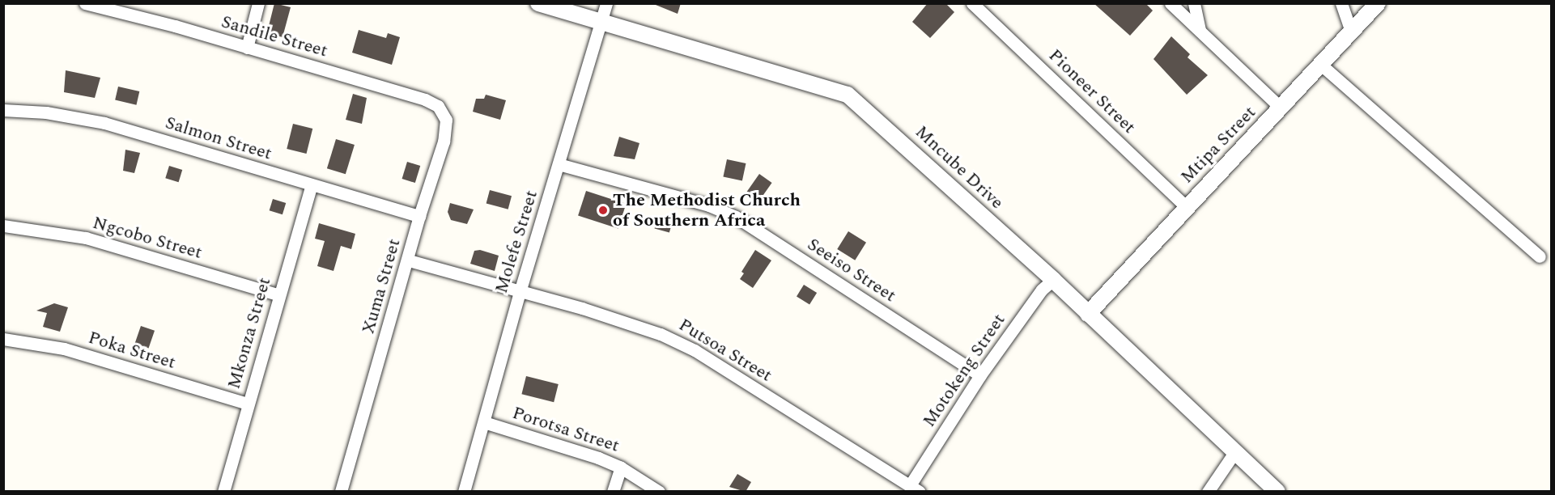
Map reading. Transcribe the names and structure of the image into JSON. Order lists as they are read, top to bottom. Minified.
{"streets":{"street":["Sandile Street","Pioneer Street","Salmon Street","Mtipa Street","Mncube Drive","Ngcobo Street","Molefe Street","Seeiso Street","Xuma Street","Mkonza Street","Poka Street","Putsoa Street","Motokeng Street","Porotsa Street"]},"crossings":[["Sandile Street","Xuma Street"],["Pioneer Street","Mtipa Street"],["Salmon Street","Xuma Street"],["Salmon Street","Mkonza Street"],["Mtipa Street","Mncube Drive"],["Mncube Drive","Molefe Street"],["Mncube Drive","Motokeng Street"],["Ngcobo Street","Mkonza Street"],["Molefe Street","Seeiso Street"],["Molefe Street","Putsoa Street"],["Molefe Street","Porotsa Street"],["Seeiso Street","Motokeng Street"],["Xuma Street","Putsoa Street"],["Mkonza Street","Poka Street"],["Putsoa Street","Motokeng Street"]],"places":["The Methodist Church of Southern Africa"]}
